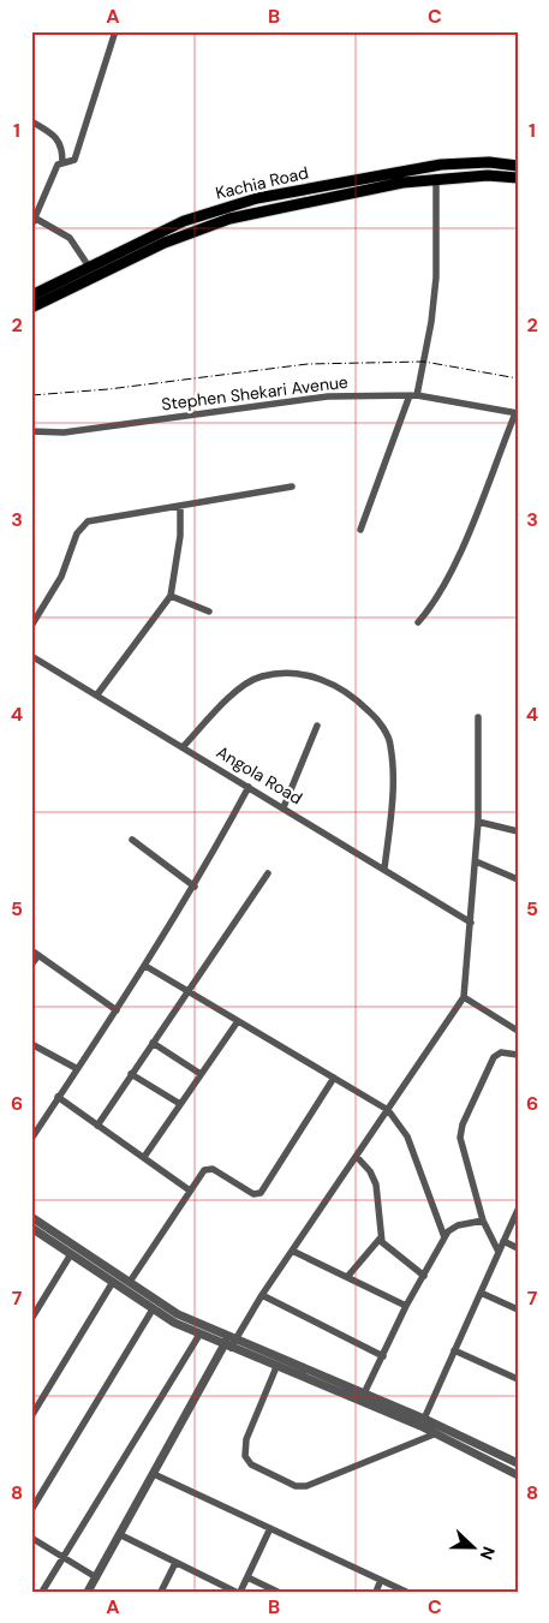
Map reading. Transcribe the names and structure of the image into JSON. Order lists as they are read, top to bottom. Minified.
{"streets":{"main road":["Kachia Road"],"street":["Stephen Shekari Avenue","Angola Road"]},"north":"right","grid":{"columns":["A","B","C"],"rows":["1","2","3","4","5","6","7","8"]}}
